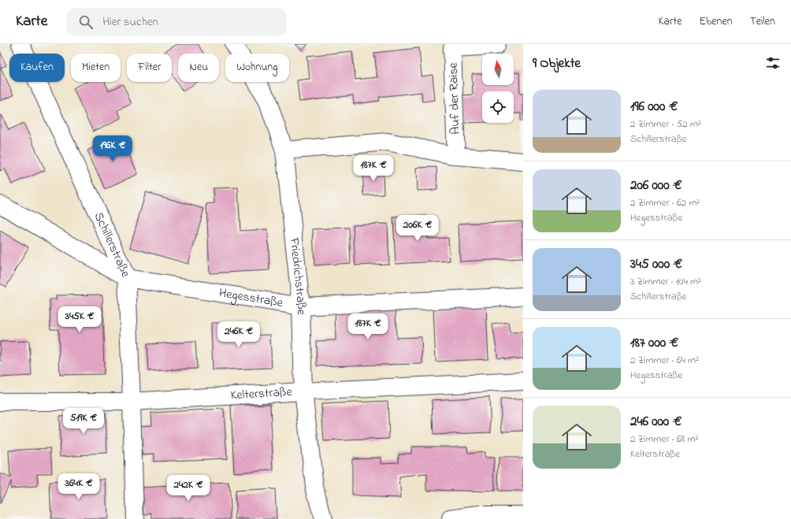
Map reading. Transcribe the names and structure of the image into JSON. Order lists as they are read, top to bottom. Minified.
{"streets":{"street":["Auf der Raise","Schillerstraße","Friedrichstraße","Hegesstraße","Kelterstraße"]},"crossings":[["Schillerstraße","Hegesstraße"],["Schillerstraße","Kelterstraße"],["Friedrichstraße","Hegesstraße"],["Friedrichstraße","Kelterstraße"]],"north":"top","page":{"header":"Karte","search":"Hier suchen","nav":["Karte","Ebenen","Teilen"],"heading":"9 Objekte","chip":["Kaufen","Mieten","Filter","Neu","Wohnung"],"list":[{"name":"196 000 €","note":"2 Zimmer · 52 m² · Schillerstraße"},{"name":"206 000 €","note":"2 Zimmer · 62 m² · Hegesstraße"},{"name":"345 000 €","note":"3 Zimmer · 104 m² · Schillerstraße"},{"name":"187 000 €","note":"2 Zimmer · 64 m² · Hegesstraße"},{"name":"246 000 €","note":"2 Zimmer · 68 m² · Kelterstraße"}],"price":["196K €","187K €","206K €","345K €","187K €","246K €","519K €","364K €","242K €"]}}
